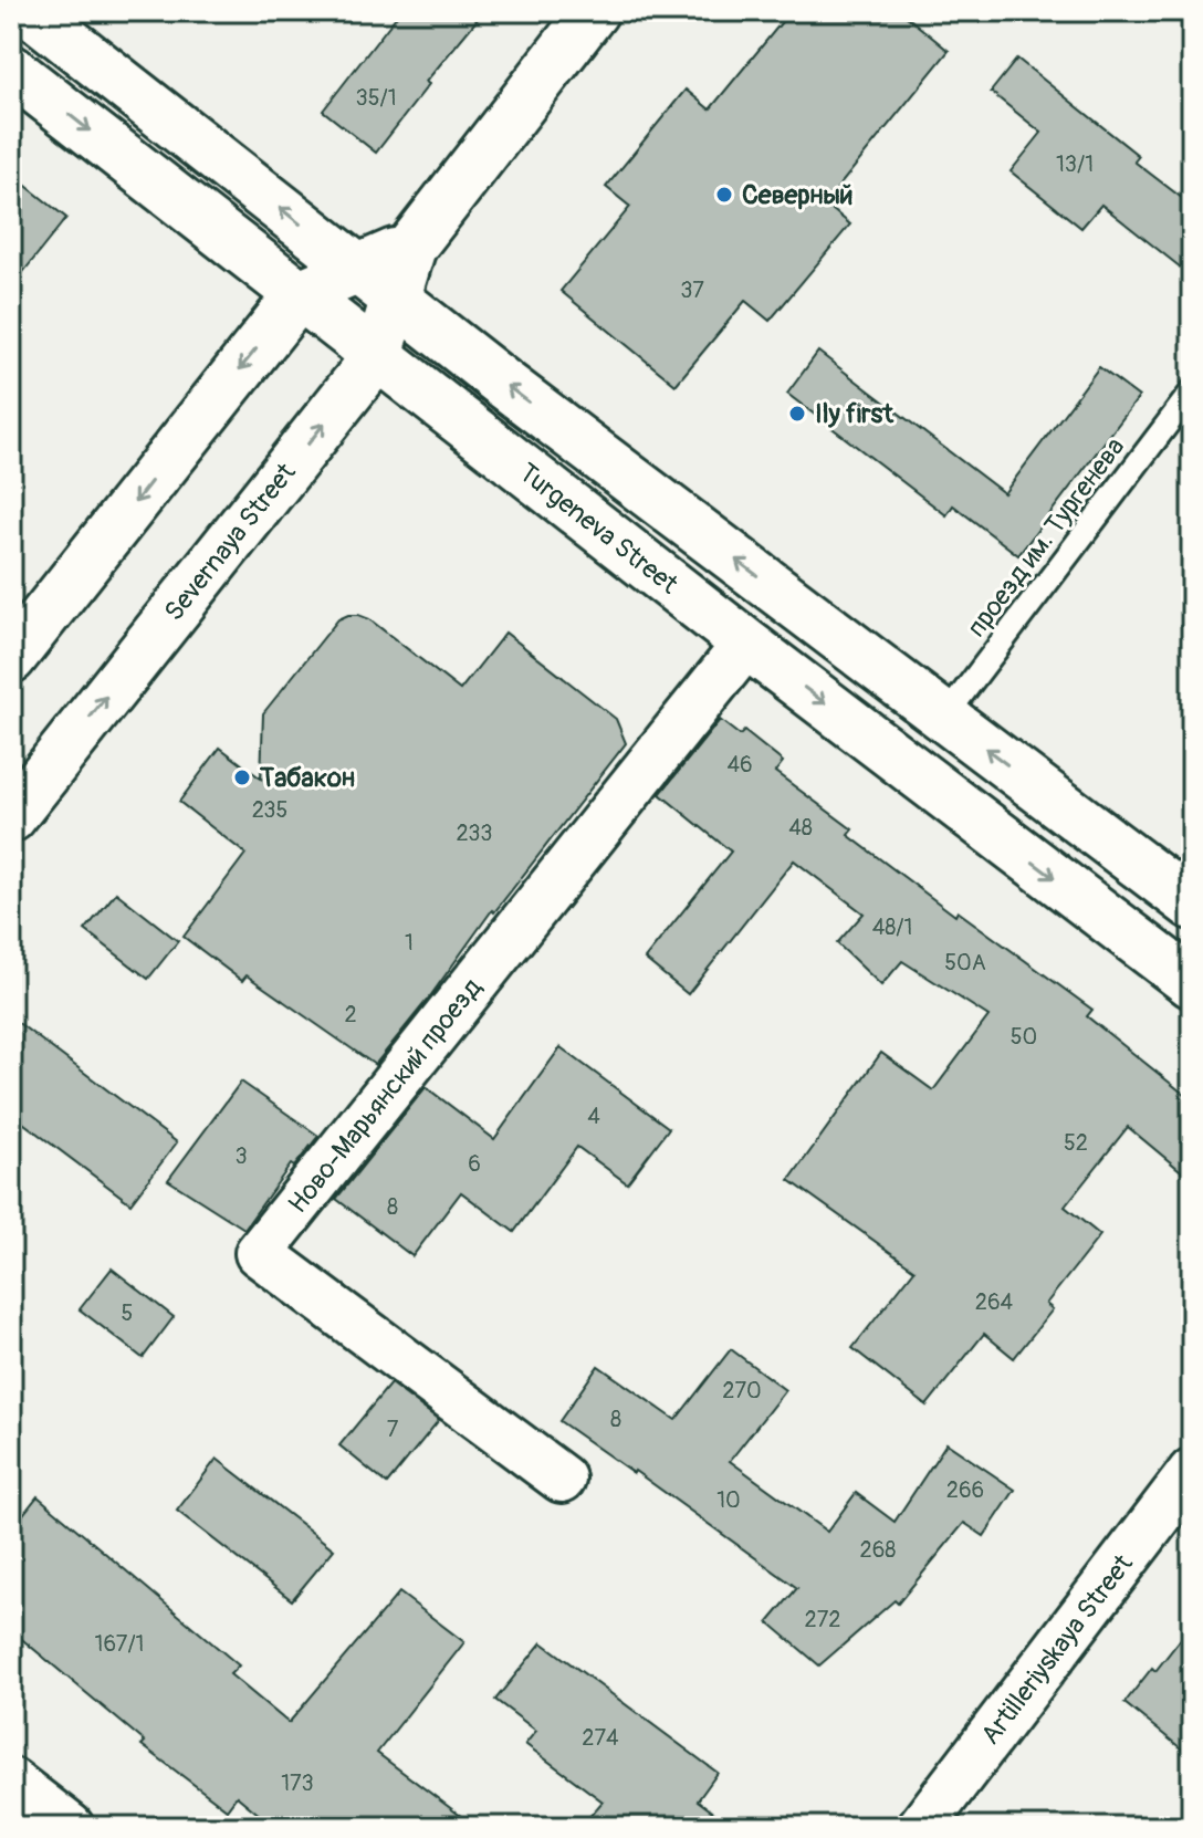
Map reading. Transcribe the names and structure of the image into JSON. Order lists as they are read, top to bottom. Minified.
{"streets":{"main road":["Turgeneva Street","Severnaya Street"],"street":["Ново-Марьянский проезд","Artilleriyskaya Street"],"lane":["проезд им. Тургенева"]},"crossings":[["Turgeneva Street","Severnaya Street"],["Turgeneva Street","Ново-Марьянский проезд"]],"places":["Северный","Ily first","Табакон"],"house_numbers":["35/1","13/1","37","46","235","48","233","48/1","1","50А","2","50","4","52","3","6","8","264","5","270","8","7","266","10","268","272","167/1","274","173"]}
